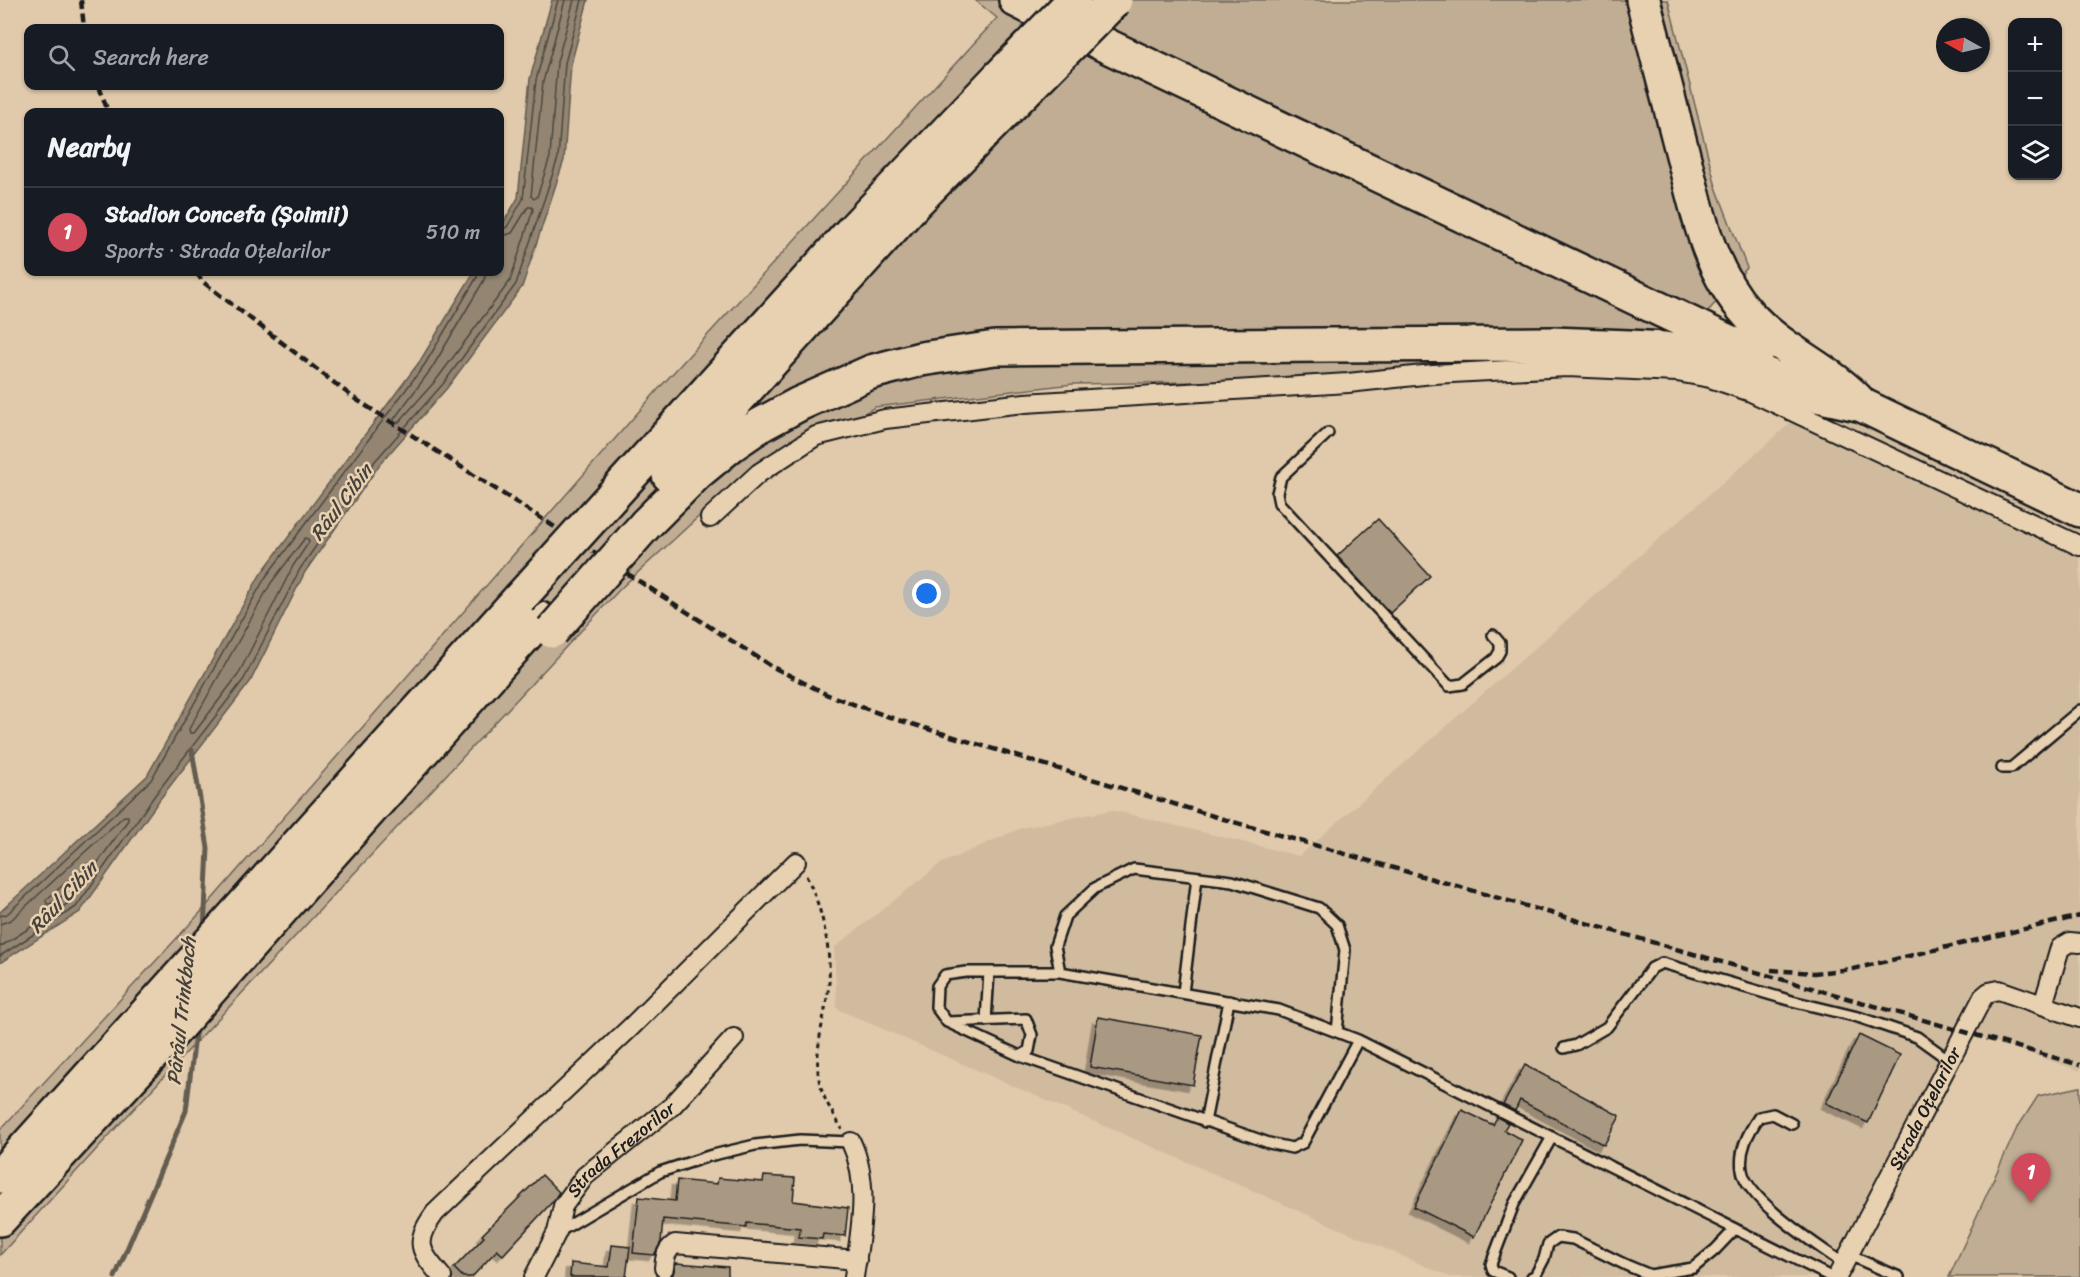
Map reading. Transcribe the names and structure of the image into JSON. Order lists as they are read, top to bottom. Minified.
{"streets":{"street":["Strada Oțelarilor","Strada Frezorilor"]},"water":["Râul Cibin","Pârâul Trinkbach"],"north":"left","page":{"map_buttons":["+","−"],"search":"Search here","heading":"Nearby","list":[{"mark":"1","name":"Stadion Concefa (Șoimii)","note":"Sports · Strada Oțelarilor","value":"510 m"}],"pins":"1"}}
